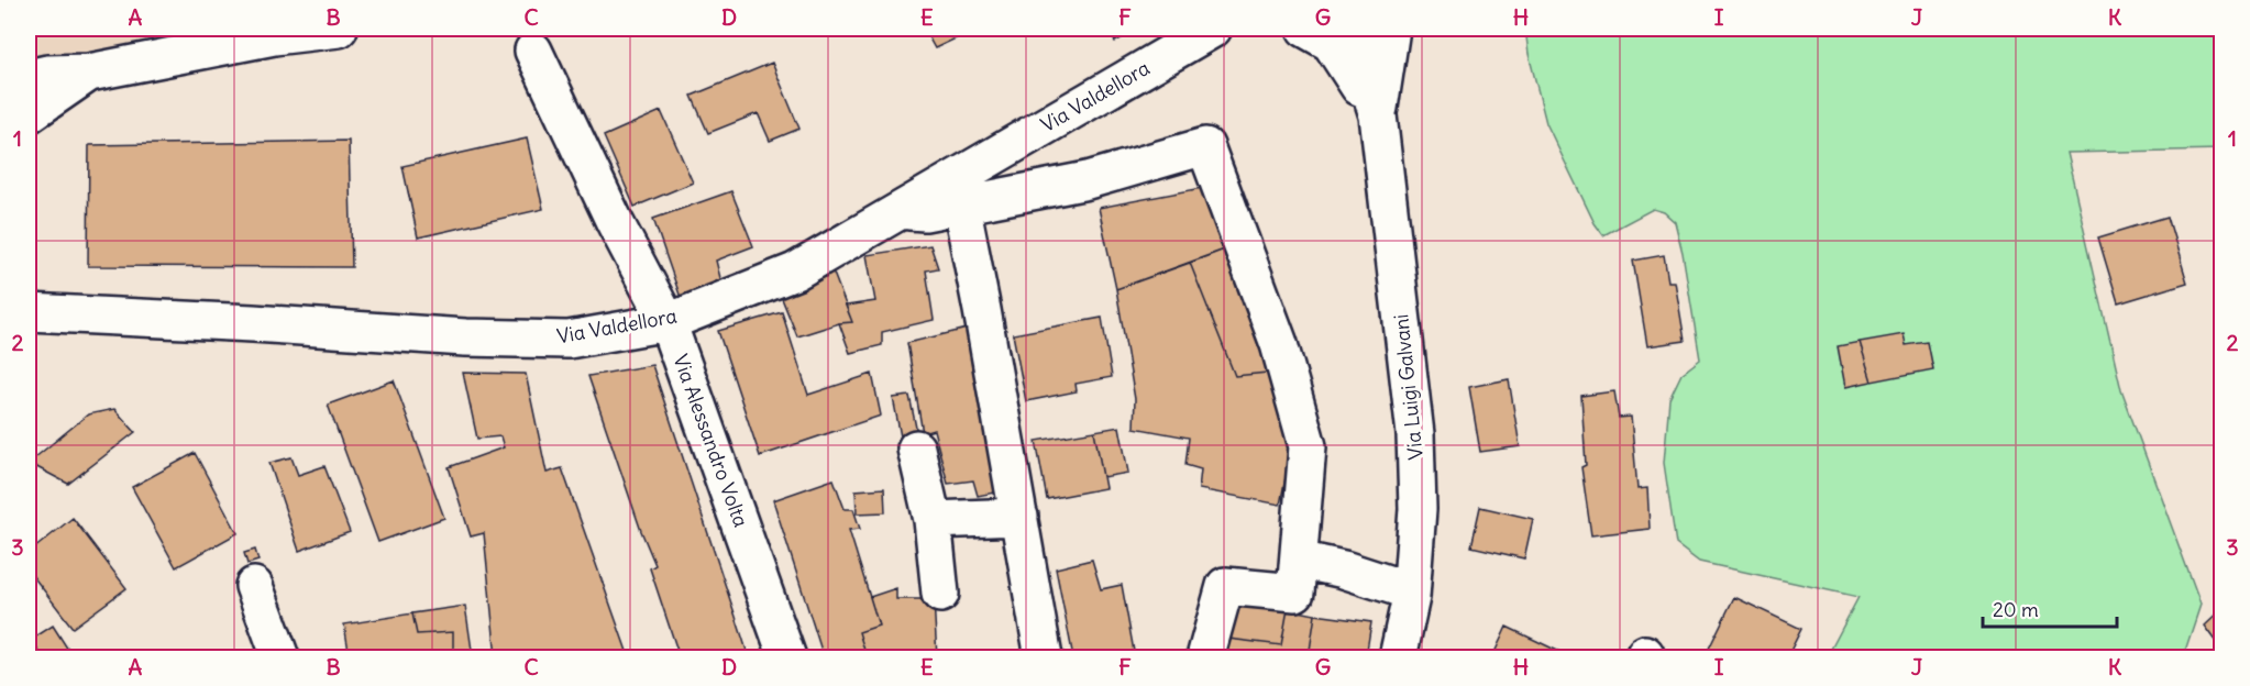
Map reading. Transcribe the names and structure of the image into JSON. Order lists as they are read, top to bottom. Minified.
{"streets":{"street":["Via Valdellora","Via Luigi Galvani","Via Alessandro Volta"]},"crossings":[["Via Valdellora","Via Alessandro Volta"]],"scale_bar":"20 m","grid":{"columns":["A","B","C","D","E","F","G","H","I","J","K"],"rows":["1","2","3"]}}
